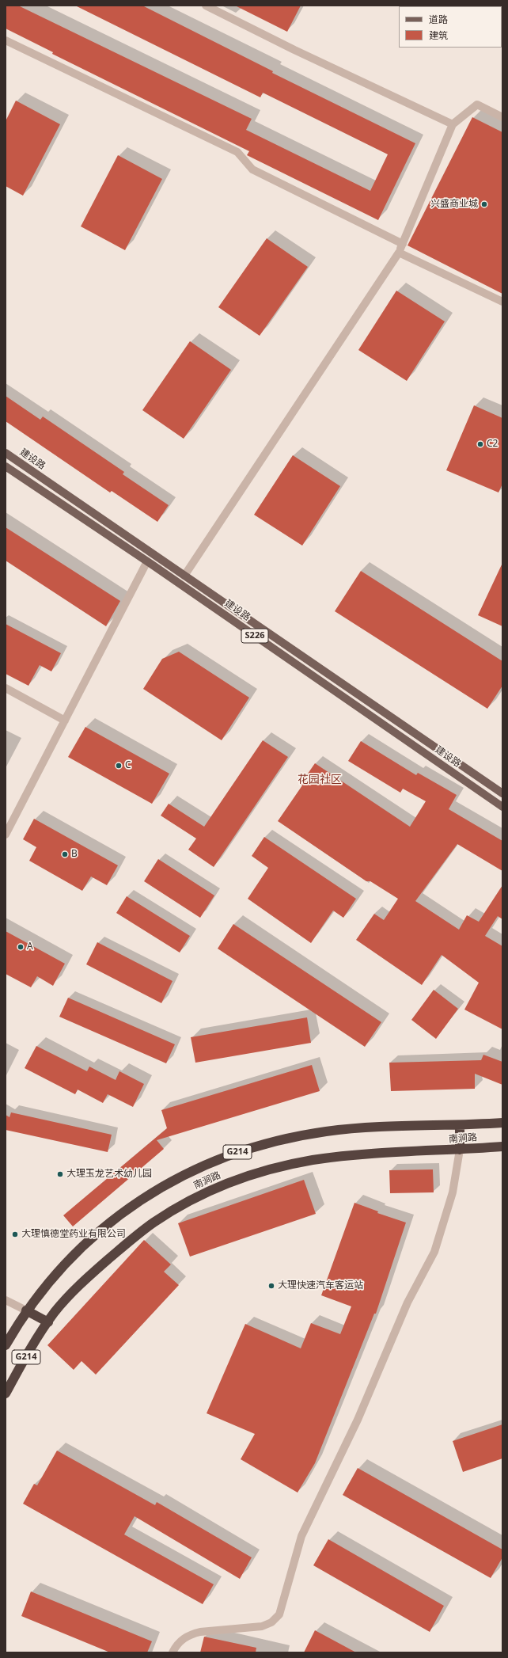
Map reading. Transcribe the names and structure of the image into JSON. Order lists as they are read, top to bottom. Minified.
{"streets":{"highway":["南涧路","G214"],"main road":["建设路","S226"]},"districts":["花园社区"],"places":["兴盛商业城","C2","C","B","A","大理玉龙艺术幼儿园","大理慎德堂药业有限公司","大理快速汽车客运站"],"legend":["道路","建筑"]}
